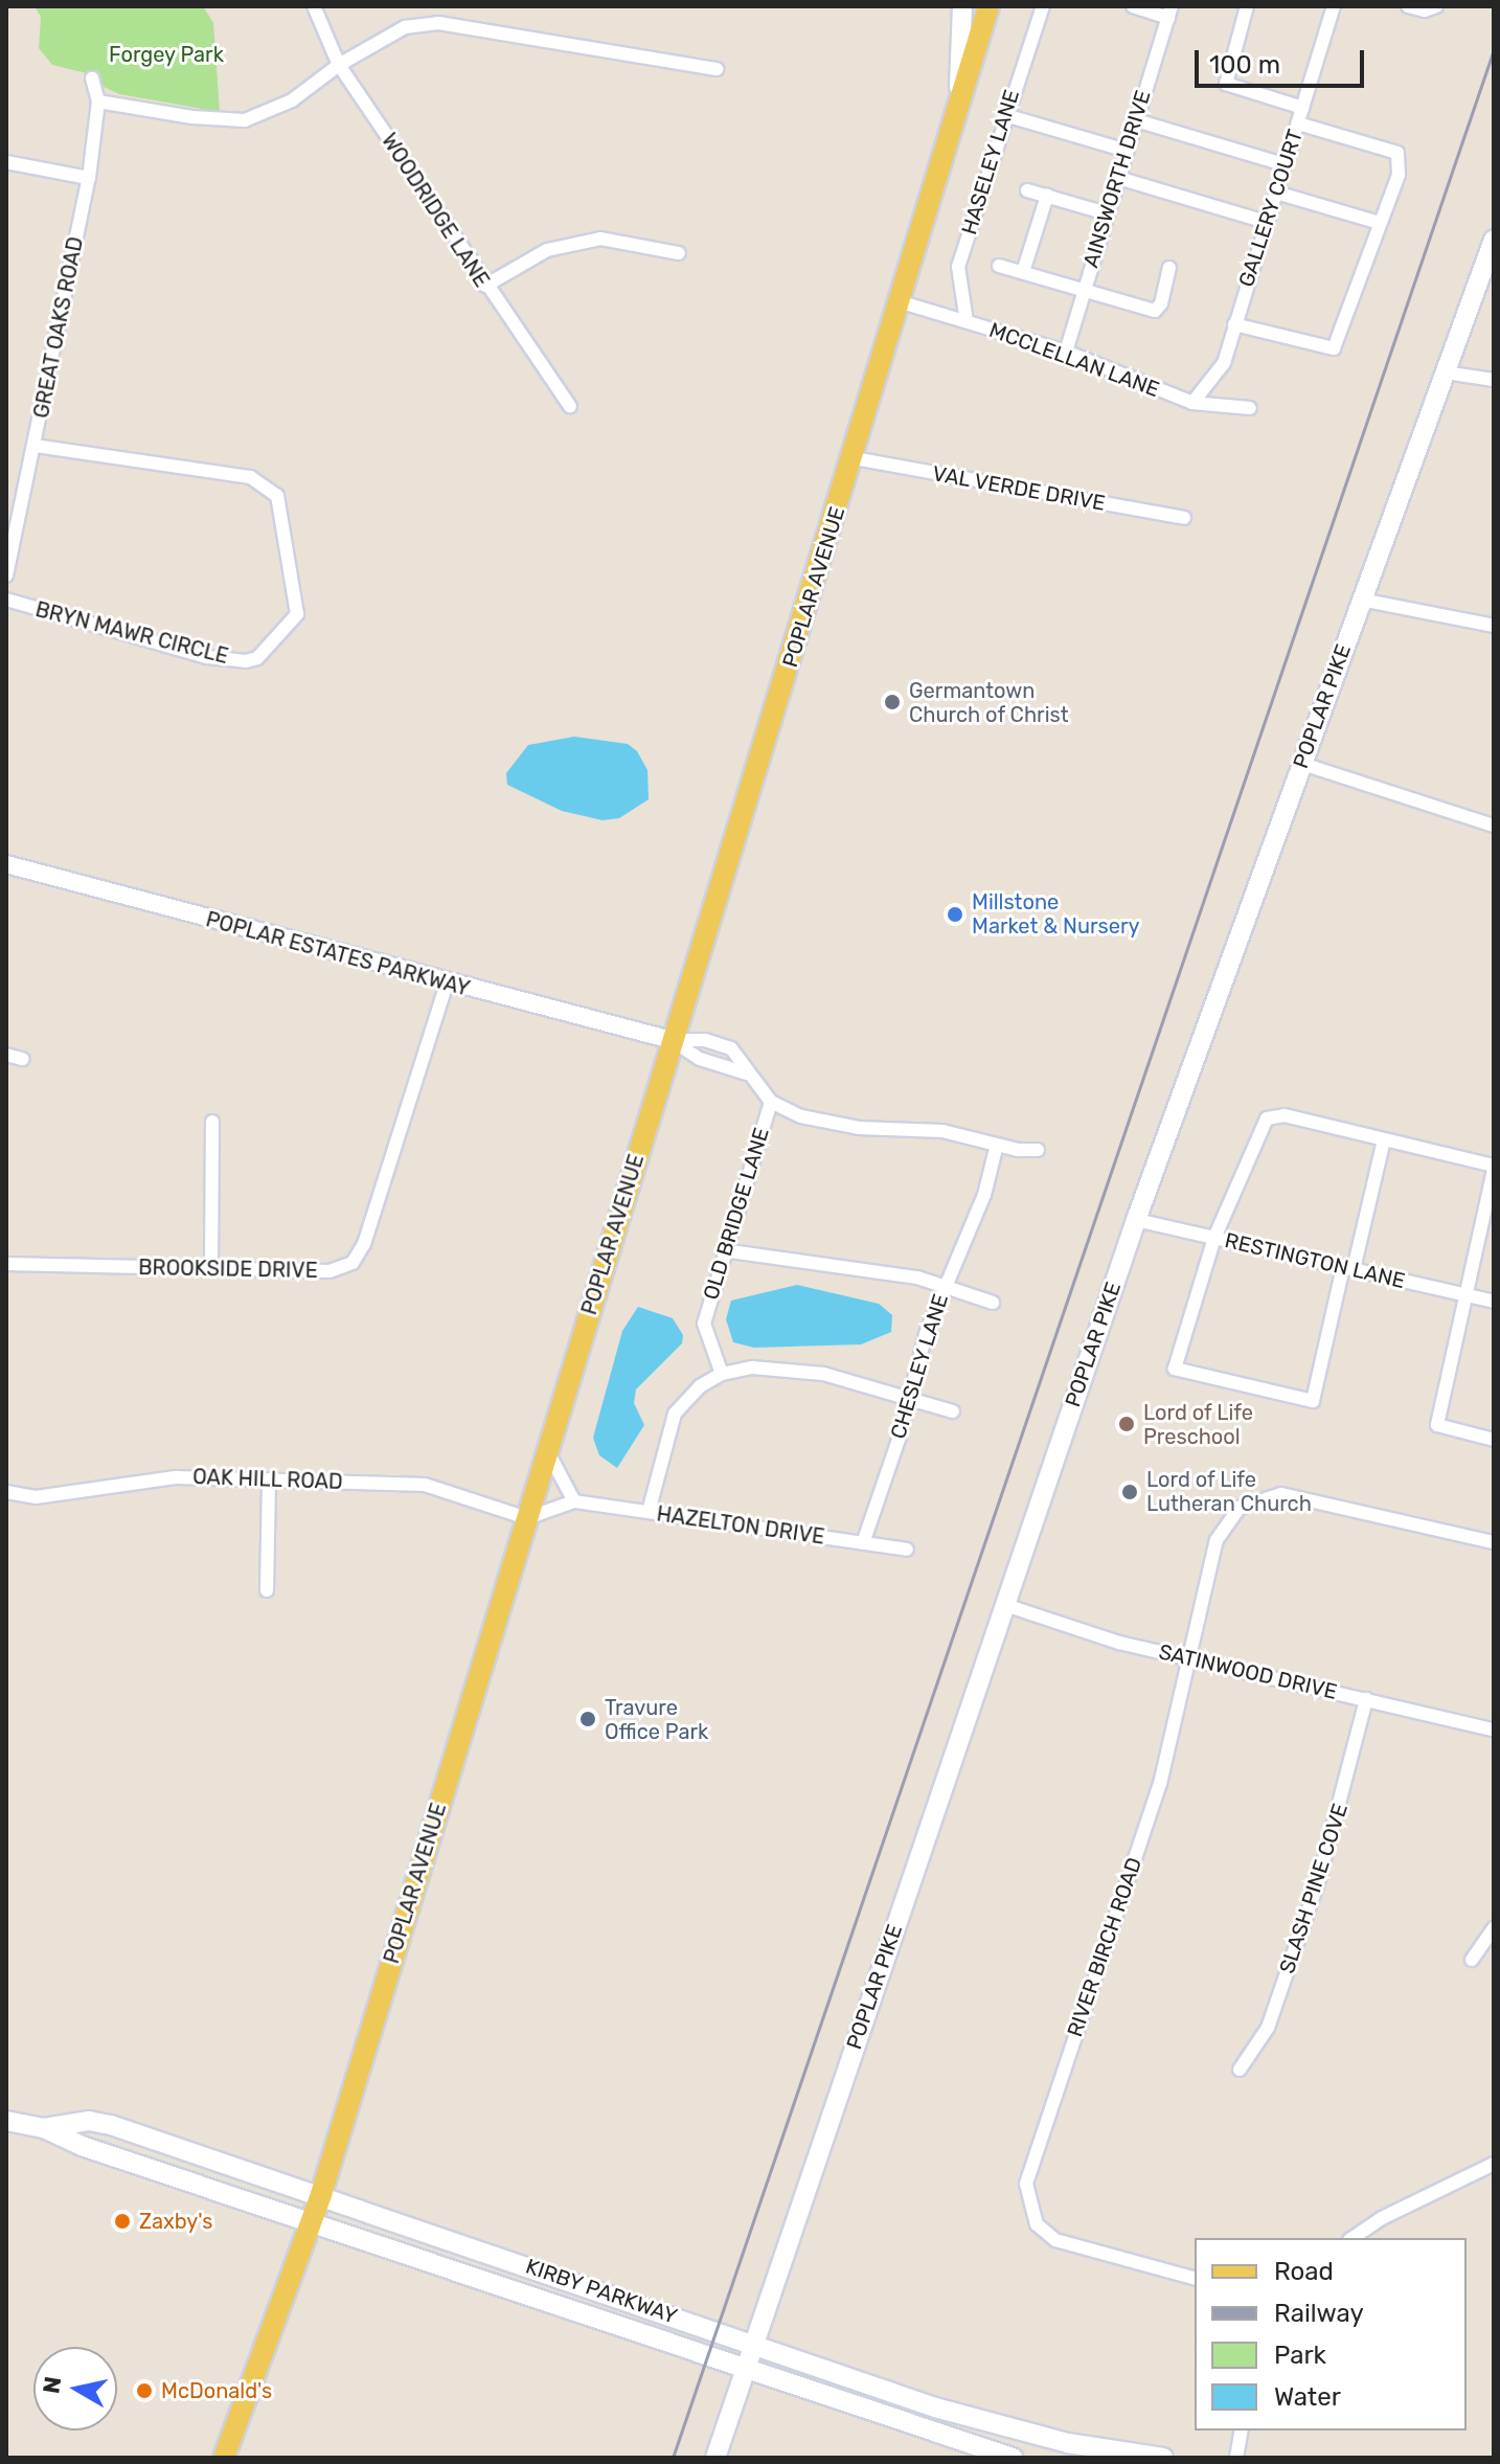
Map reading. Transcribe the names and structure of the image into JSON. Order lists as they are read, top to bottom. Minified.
{"streets":{"main road":["POPLAR AVENUE","POPLAR PIKE","KIRBY PARKWAY"],"street":["HASELEY LANE","AINSWORTH DRIVE","GALLERY COURT","WOODRIDGE LANE","GREAT OAKS ROAD","MCCLELLAN LANE","VAL VERDE DRIVE","BRYN MAWR CIRCLE","POPLAR ESTATES PARKWAY","OLD BRIDGE LANE","RESTINGTON LANE","BROOKSIDE DRIVE","CHESLEY LANE","OAK HILL ROAD","HAZELTON DRIVE","SATINWOOD DRIVE","SLASH PINE COVE","RIVER BIRCH ROAD"]},"crossings":[["HASELEY LANE","MCCLELLAN LANE"],["AINSWORTH DRIVE","MCCLELLAN LANE"],["GALLERY COURT","MCCLELLAN LANE"],["GREAT OAKS ROAD","BRYN MAWR CIRCLE"],["MCCLELLAN LANE","POPLAR AVENUE"],["VAL VERDE DRIVE","POPLAR AVENUE"],["POPLAR AVENUE","POPLAR ESTATES PARKWAY"],["POPLAR AVENUE","OAK HILL ROAD"],["POPLAR AVENUE","HAZELTON DRIVE"],["POPLAR AVENUE","KIRBY PARKWAY"],["POPLAR PIKE","RESTINGTON LANE"],["POPLAR PIKE","SATINWOOD DRIVE"],["POPLAR PIKE","KIRBY PARKWAY"],["POPLAR ESTATES PARKWAY","BROOKSIDE DRIVE"],["CHESLEY LANE","HAZELTON DRIVE"],["OAK HILL ROAD","HAZELTON DRIVE"],["SATINWOOD DRIVE","SLASH PINE COVE"],["SATINWOOD DRIVE","RIVER BIRCH ROAD"]],"parks":["Forgey Park"],"places":["Germantown Church of Christ","Millstone Market & Nursery","Lord of Life Preschool","Lord of Life Lutheran Church","Travure Office Park","Zaxby's","McDonald's"],"legend":["Road","Railway","Park","Water"],"scale_bar":"100 m","north":"left"}
